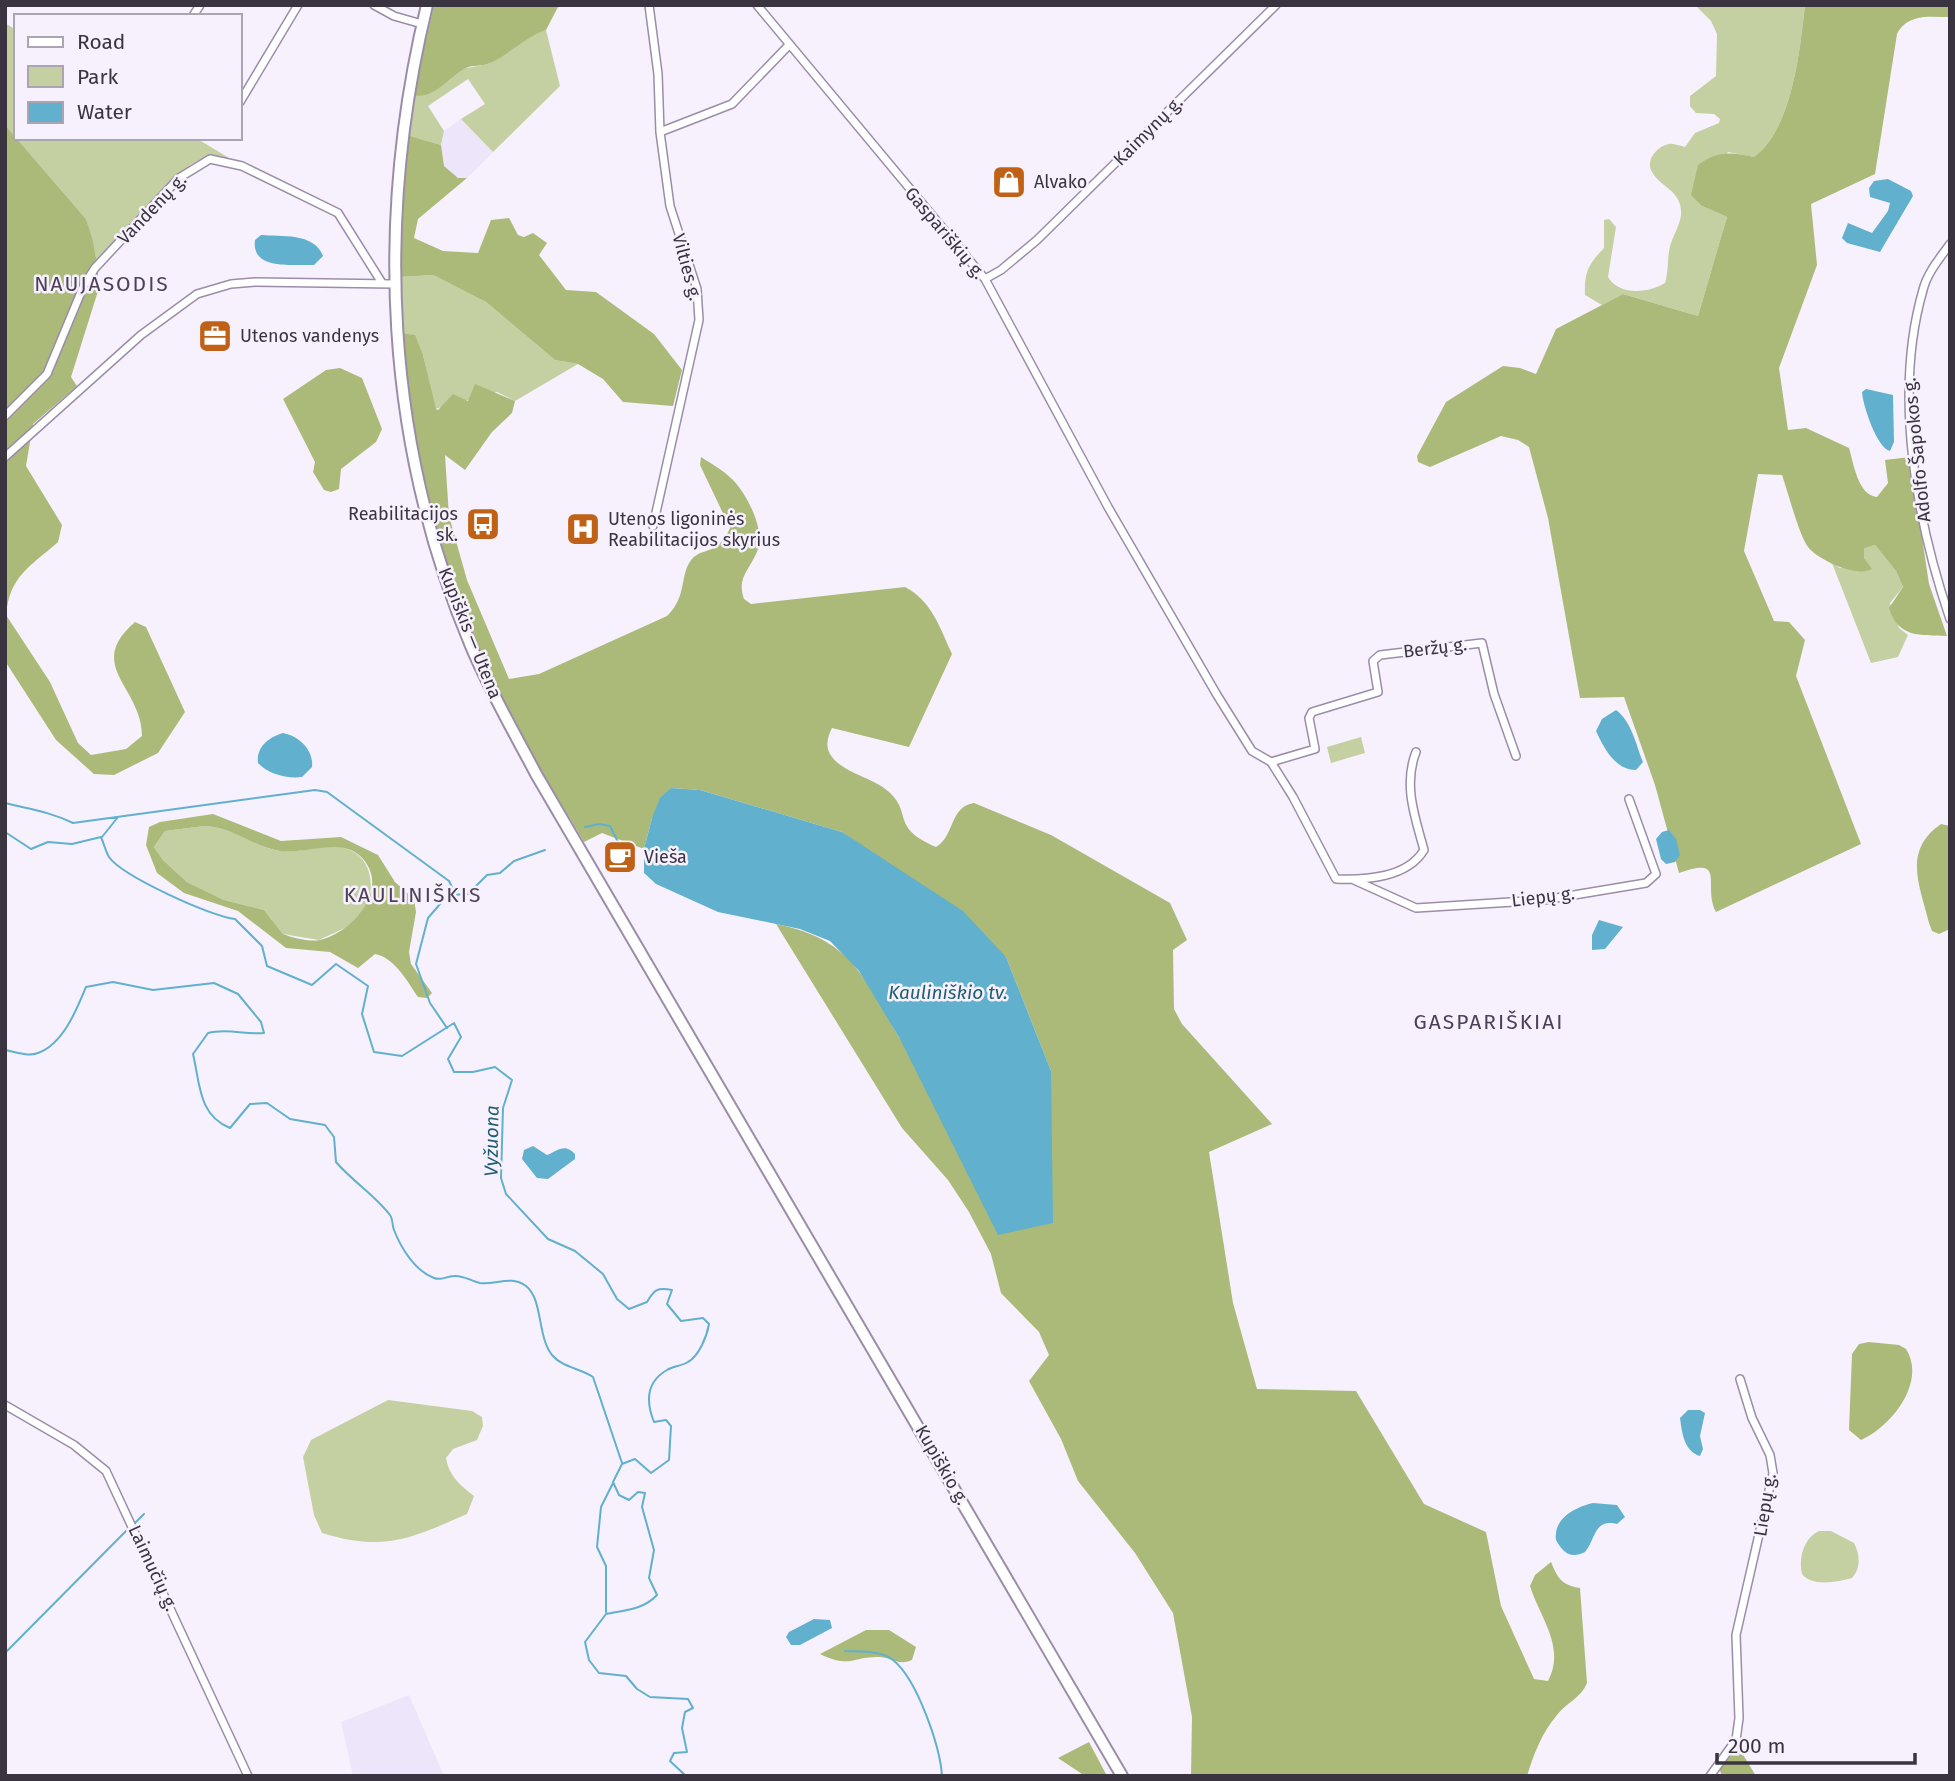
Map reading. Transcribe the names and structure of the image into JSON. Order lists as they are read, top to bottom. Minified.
{"streets":{"main road":["Kupiškis — Utena","Kupiškio g."],"street":["Kaimynų g.","Vandenų g.","Gaspariškių g.","Vilties g.","Adolfo Šapokos g.","Beržų g.","Liepų g.","Laimučių g."]},"crossings":[["Kaimynų g.","Gaspariškių g."],["Vandenų g.","Kupiškis — Utena"],["Gaspariškių g.","Beržų g."],["Kupiškis — Utena","Kupiškio g."]],"districts":["NAUJASODIS","KAULINIŠKIS","GASPARIŠKIAI"],"water":["Kauliniškio tv.","Vyžuona"],"places":{"shop":["Alvako"],"office":["Utenos vandenys"],"bus stop":["Reabilitacijos sk."],"hospital":["Utenos ligoninės Reabilitacijos skyrius"],"cafe":["Vieša"]},"legend":["Road","Park","Water"],"scale_bar":"200 m"}
